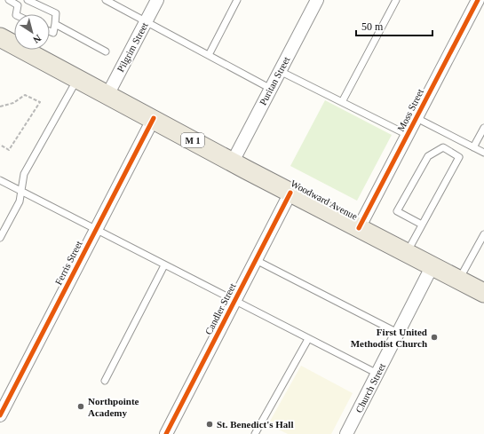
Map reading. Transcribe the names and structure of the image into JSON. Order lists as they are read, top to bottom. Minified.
{"streets":{"main road":["M 1","Woodward Avenue"],"street":["Pilgrim Street","Puritan Street","Moss Street","Ferris Street","Candler Street","Church Street"]},"crossings":[["Pilgrim Street","Woodward Avenue"],["Puritan Street","Woodward Avenue"],["Moss Street","Woodward Avenue"],["Woodward Avenue","Ferris Street"],["Woodward Avenue","Candler Street"],["Woodward Avenue","Church Street"]],"places":["First United Methodist Church","Northpointe Academy","St. Benedict's Hall"],"scale_bar":"50 m","north":"bottom right"}
